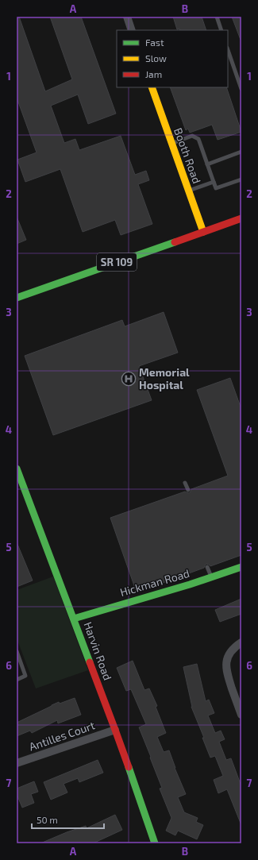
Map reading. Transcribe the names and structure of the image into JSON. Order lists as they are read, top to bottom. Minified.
{"streets":{"street":["Booth Road","SR 109","Hickman Road","Harvin Road","Antilles Court"]},"crossings":[["Booth Road","SR 109"],["Hickman Road","Harvin Road"],["Harvin Road","Antilles Court"]],"places":{"hospital":["Memorial Hospital"]},"legend":["Fast","Slow","Jam"],"scale_bar":"50 m","grid":{"columns":["A","B"],"rows":["1","2","3","4","5","6","7"]}}
